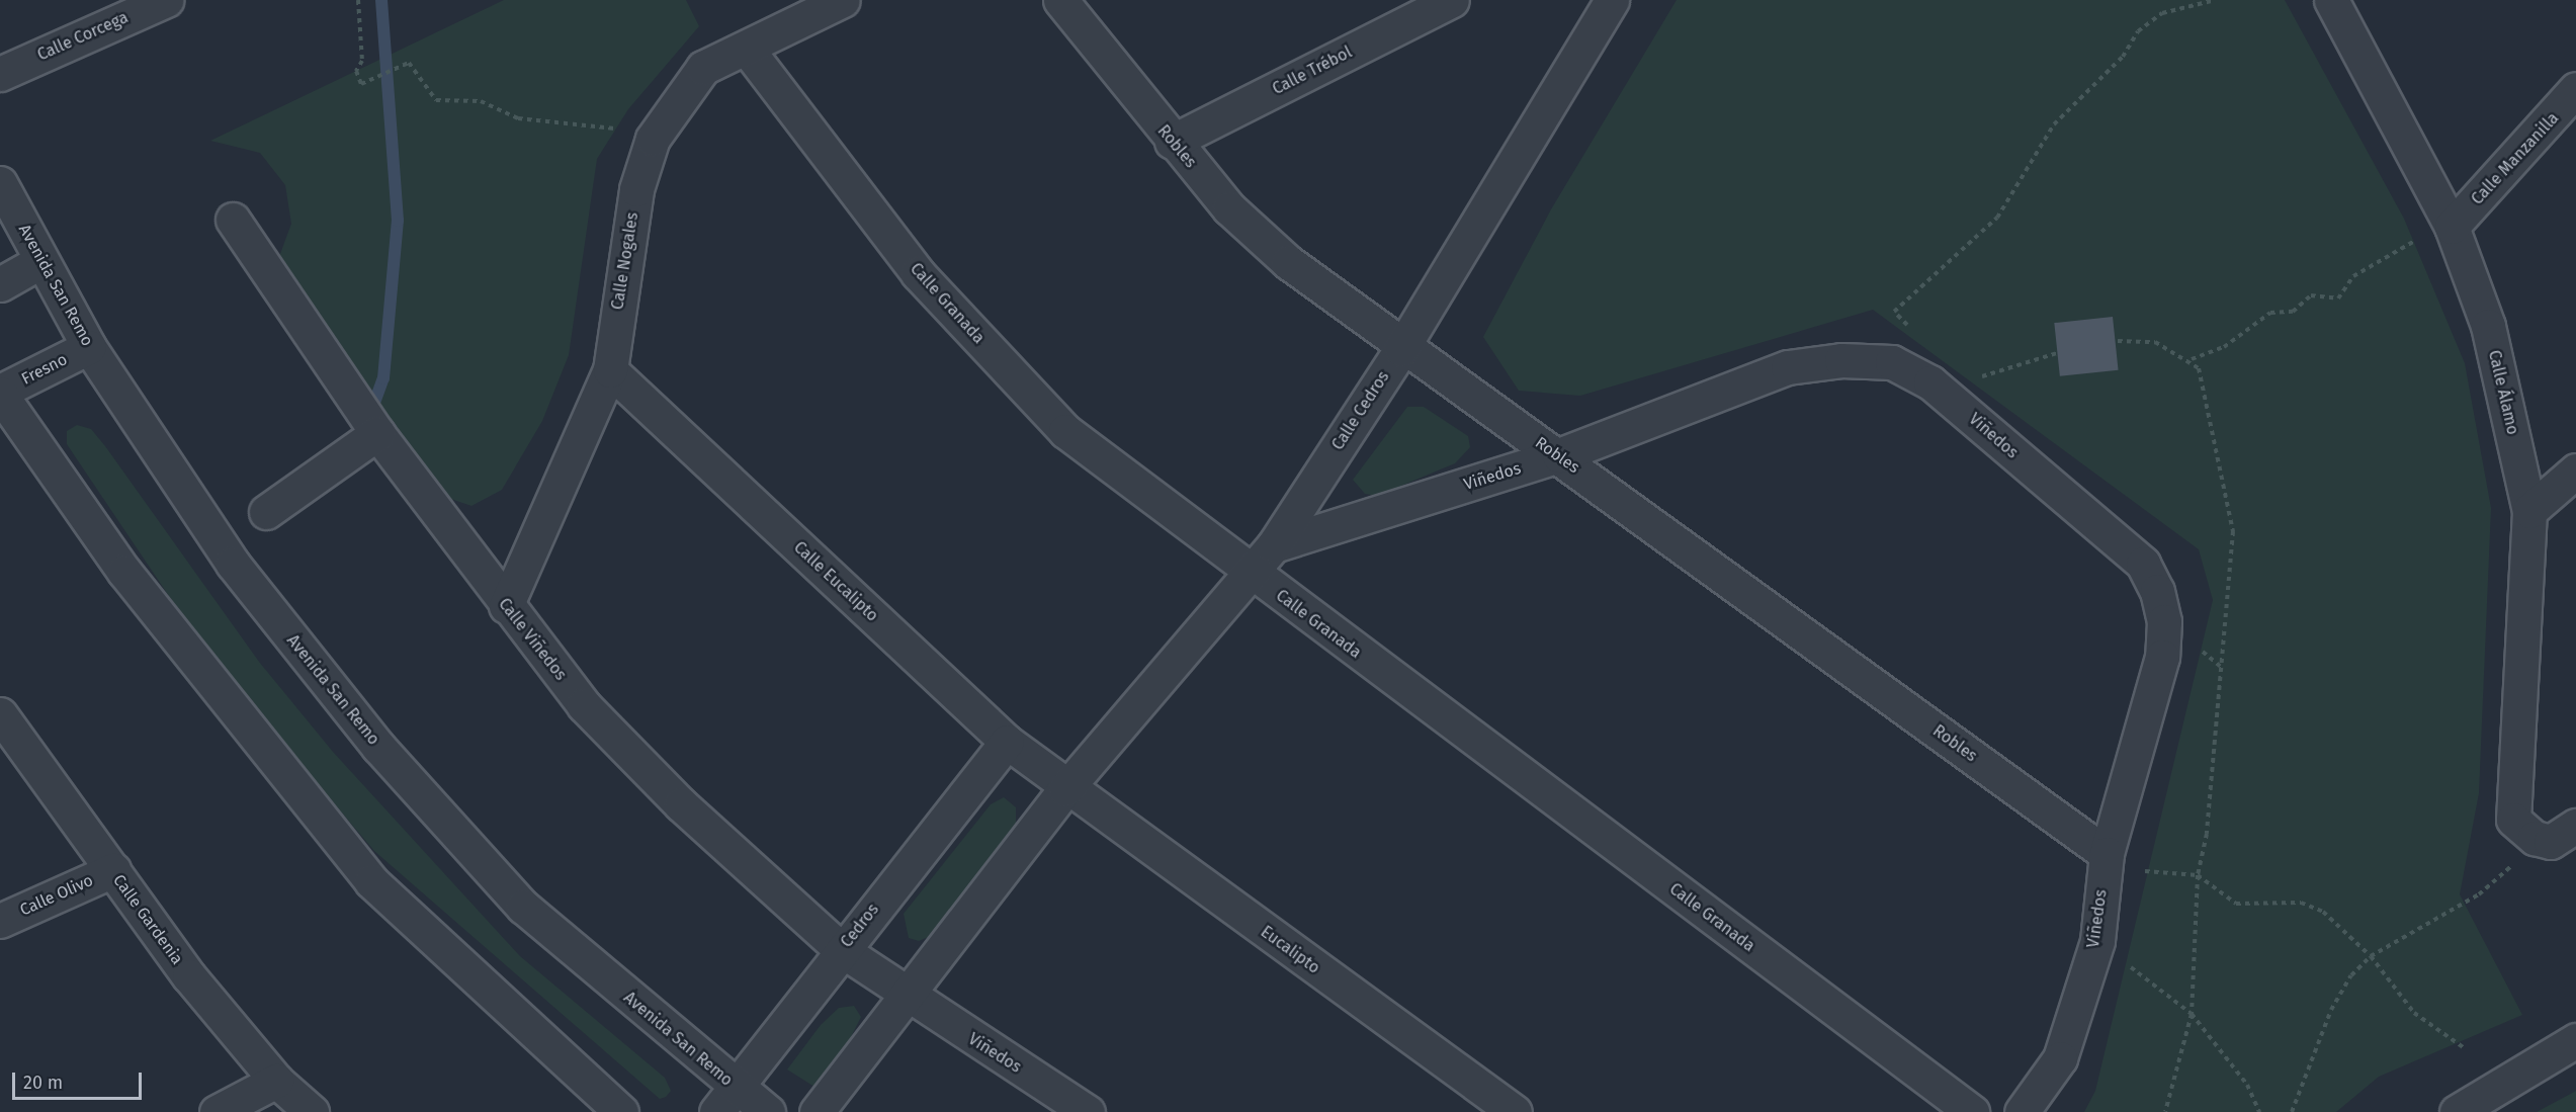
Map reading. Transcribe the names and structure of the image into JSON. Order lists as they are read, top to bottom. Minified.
{"streets":{"street":["Calle Corcega","Calle Trébol","Robles","Calle Manzanilla","Calle Nogales","Avenida San Remo","Calle Granada","Fresno","Calle Álamo","Calle Cedros","Viñedos","Calle Eucalipto","Calle Viñedos","Calle Olivo","Calle Gardenia","Cedros","Eucalipto"]},"crossings":[["Calle Trébol","Robles"],["Robles","Calle Cedros"],["Robles","Viñedos"],["Calle Manzanilla","Calle Álamo"],["Calle Nogales","Calle Granada"],["Calle Nogales","Calle Eucalipto"],["Calle Nogales","Calle Viñedos"],["Avenida San Remo","Fresno"],["Avenida San Remo","Cedros"],["Calle Granada","Calle Cedros"],["Calle Cedros","Viñedos"],["Calle Cedros","Calle Eucalipto"],["Calle Cedros","Eucalipto"],["Viñedos","Calle Viñedos"],["Calle Eucalipto","Cedros"],["Calle Eucalipto","Eucalipto"],["Calle Viñedos","Cedros"],["Calle Olivo","Calle Gardenia"]],"scale_bar":"20 m"}
